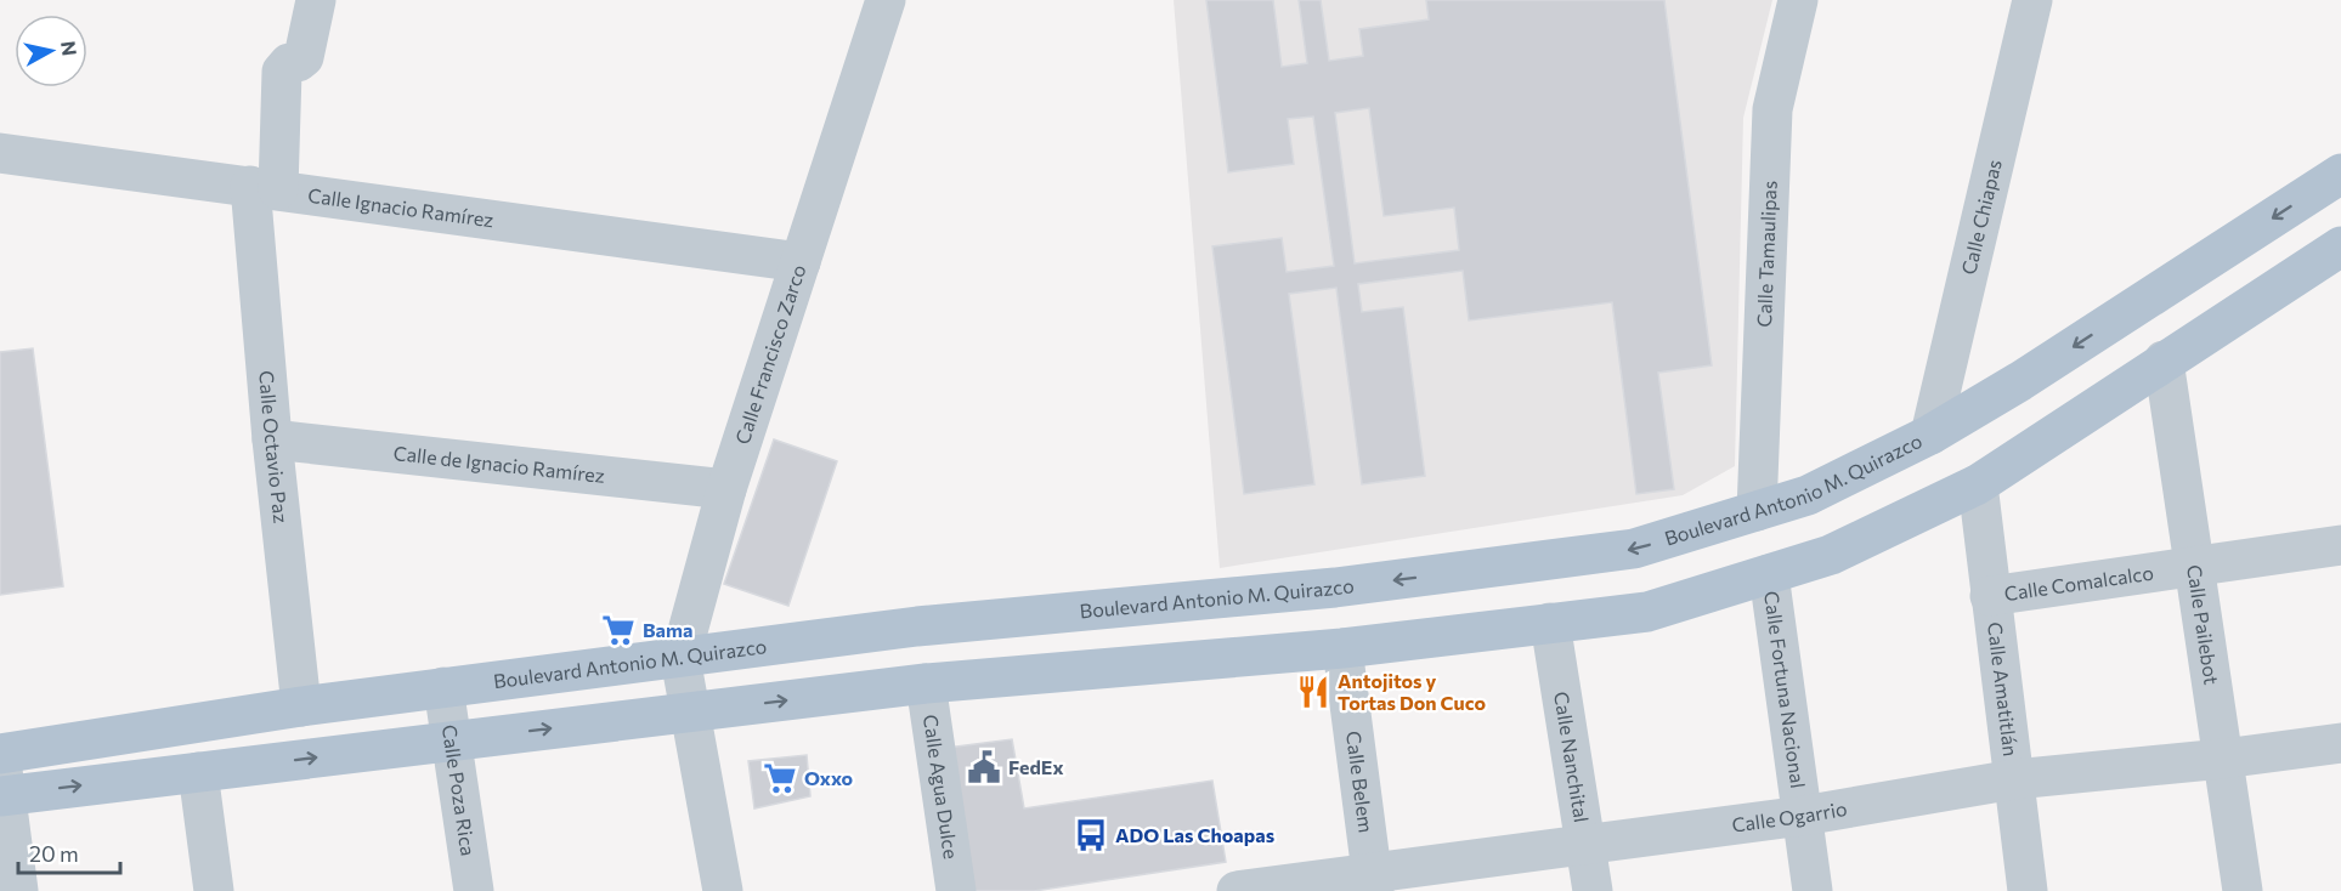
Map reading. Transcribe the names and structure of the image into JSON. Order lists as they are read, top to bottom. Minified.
{"streets":{"main road":["Boulevard Antonio M. Quirazco"],"street":["Calle Ignacio Ramírez","Calle Chiapas","Calle Tamaulipas","Calle Francisco Zarco","Calle Octavio Paz","Calle de Ignacio Ramírez","Calle Comalcalco","Calle Pailebot","Calle Amatitlán","Calle Fortuna Nacional","Calle Nanchital","Calle Belem","Calle Agua Dulce","Calle Poza Rica","Calle Ogarrio"]},"crossings":[["Calle Ignacio Ramírez","Calle Francisco Zarco"],["Calle Ignacio Ramírez","Calle Octavio Paz"],["Calle Chiapas","Boulevard Antonio M. Quirazco"],["Calle Tamaulipas","Boulevard Antonio M. Quirazco"],["Calle Francisco Zarco","Calle de Ignacio Ramírez"],["Calle Francisco Zarco","Boulevard Antonio M. Quirazco"],["Calle Octavio Paz","Calle de Ignacio Ramírez"],["Calle Octavio Paz","Boulevard Antonio M. Quirazco"],["Boulevard Antonio M. Quirazco","Calle Poza Rica"],["Calle Comalcalco","Calle Pailebot"],["Calle Comalcalco","Calle Amatitlán"],["Calle Pailebot","Calle Ogarrio"],["Calle Amatitlán","Calle Ogarrio"],["Calle Fortuna Nacional","Calle Ogarrio"],["Calle Nanchital","Calle Ogarrio"],["Calle Belem","Calle Ogarrio"]],"places":{"supermarket":["Bama","Oxxo"],"restaurant":["Antojitos y Tortas Don Cuco"],"public building":["FedEx"],"bus stop":["ADO Las Choapas"]},"scale_bar":"20 m","north":"right"}
